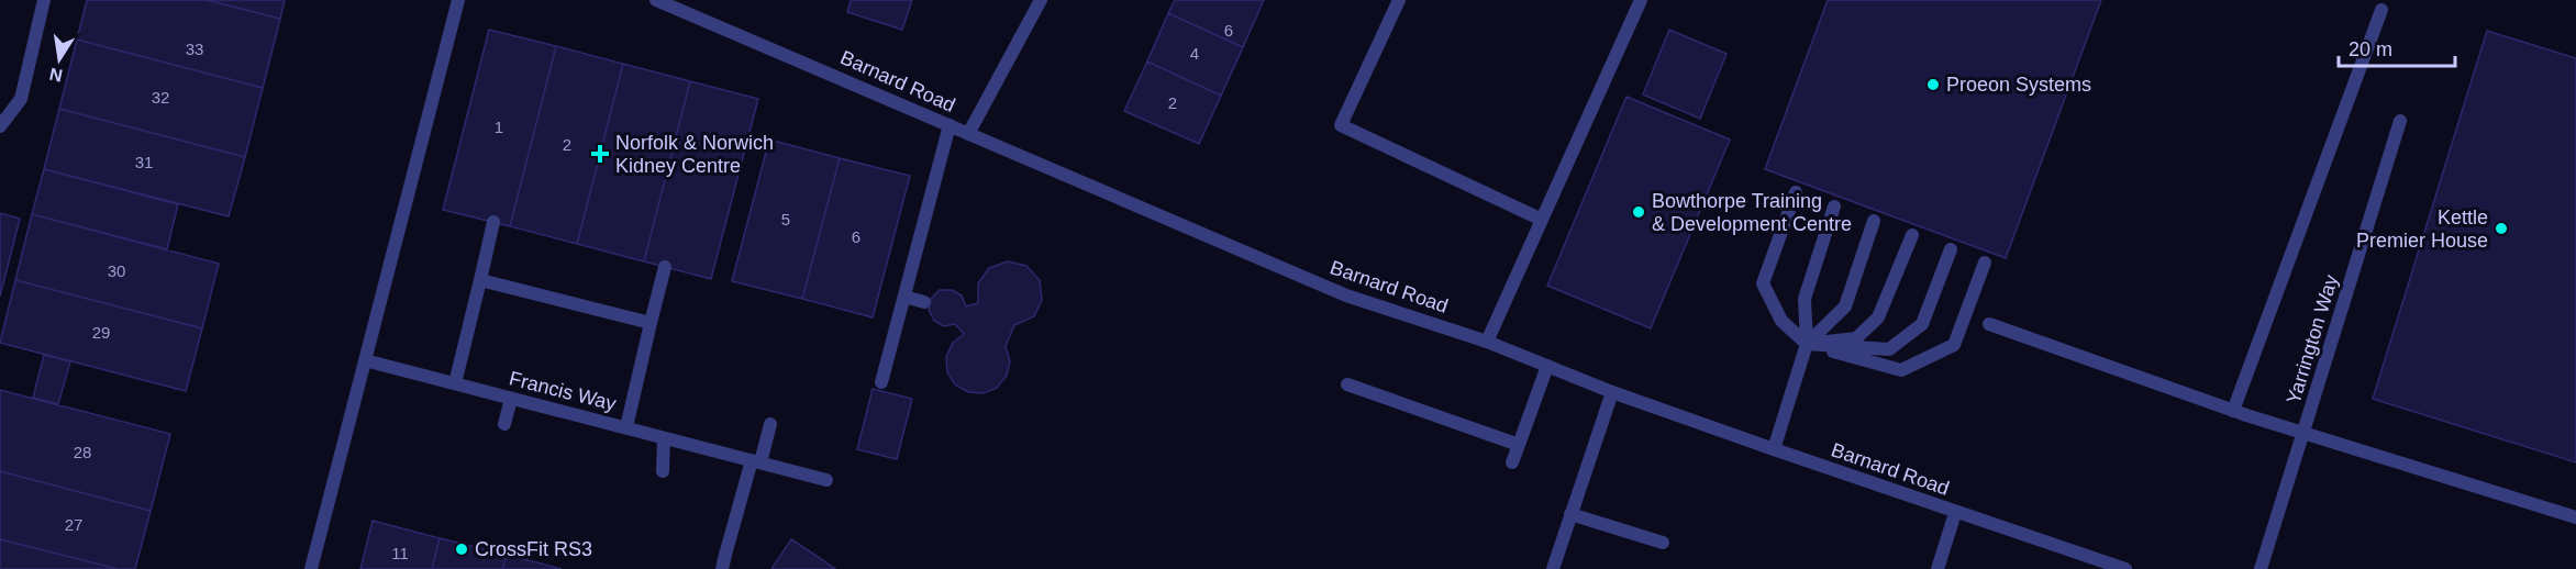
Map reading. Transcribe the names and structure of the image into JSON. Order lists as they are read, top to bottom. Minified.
{"streets":{"street":["Barnard Road","Yarrington Way","Francis Way"]},"places":{"other":["Proeon Systems","Bowthorpe Training & Development Centre","Kettle Premier House","CrossFit RS3"],"health":["Norfolk & Norwich Kidney Centre"]},"house_numbers":["6","33","4","32","2","1","2","31","5","6","30","29","28","27","11"],"scale_bar":"20 m","north":"bottom"}
